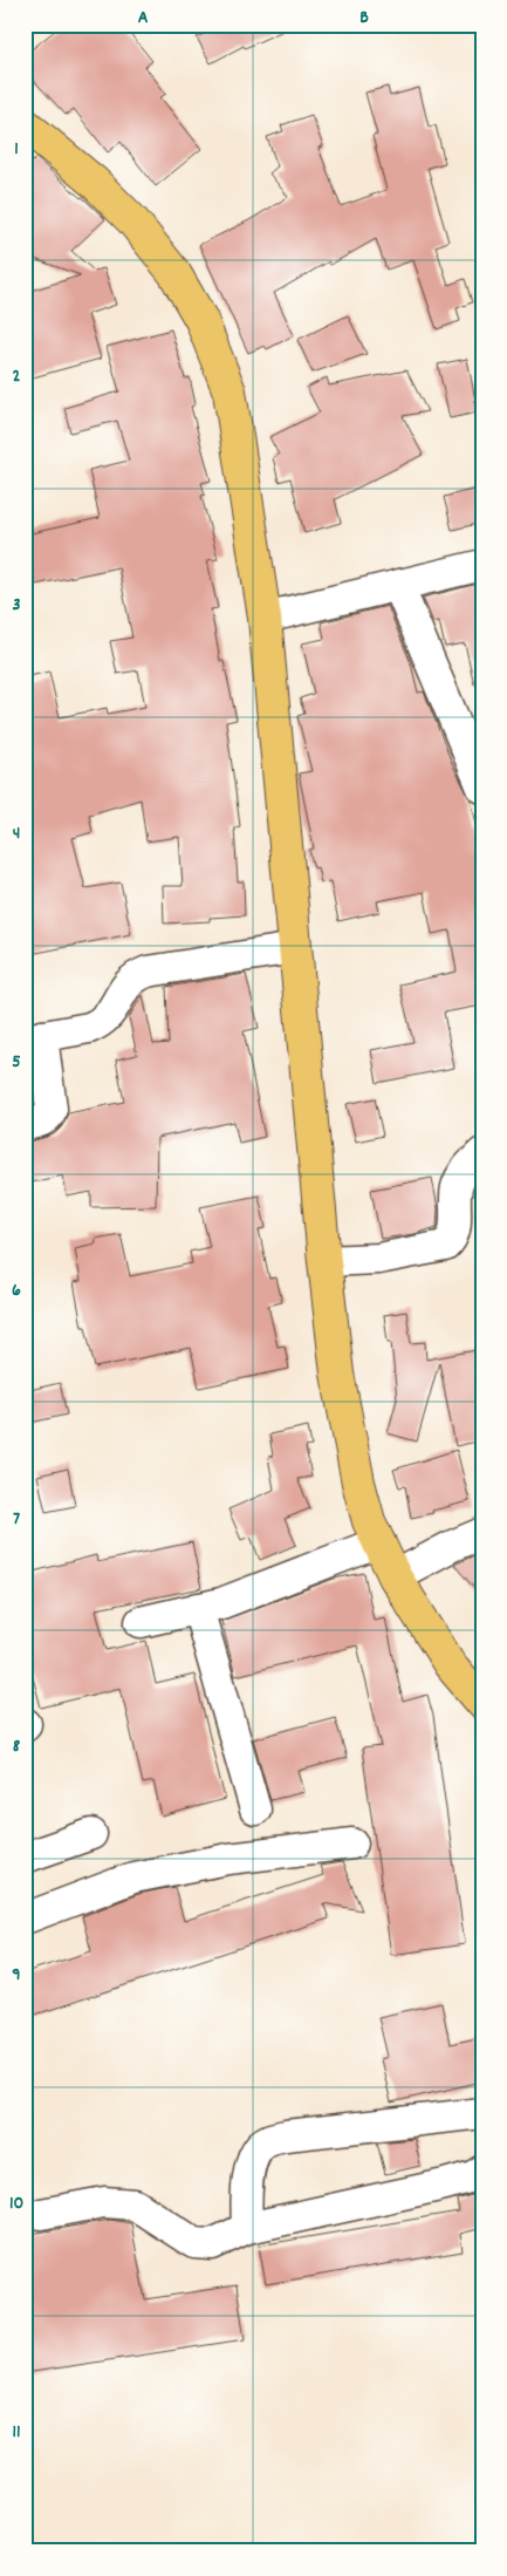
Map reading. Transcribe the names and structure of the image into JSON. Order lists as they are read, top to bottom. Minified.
{"grid":{"columns":["A","B"],"rows":["1","2","3","4","5","6","7","8","9","10","11"]}}
